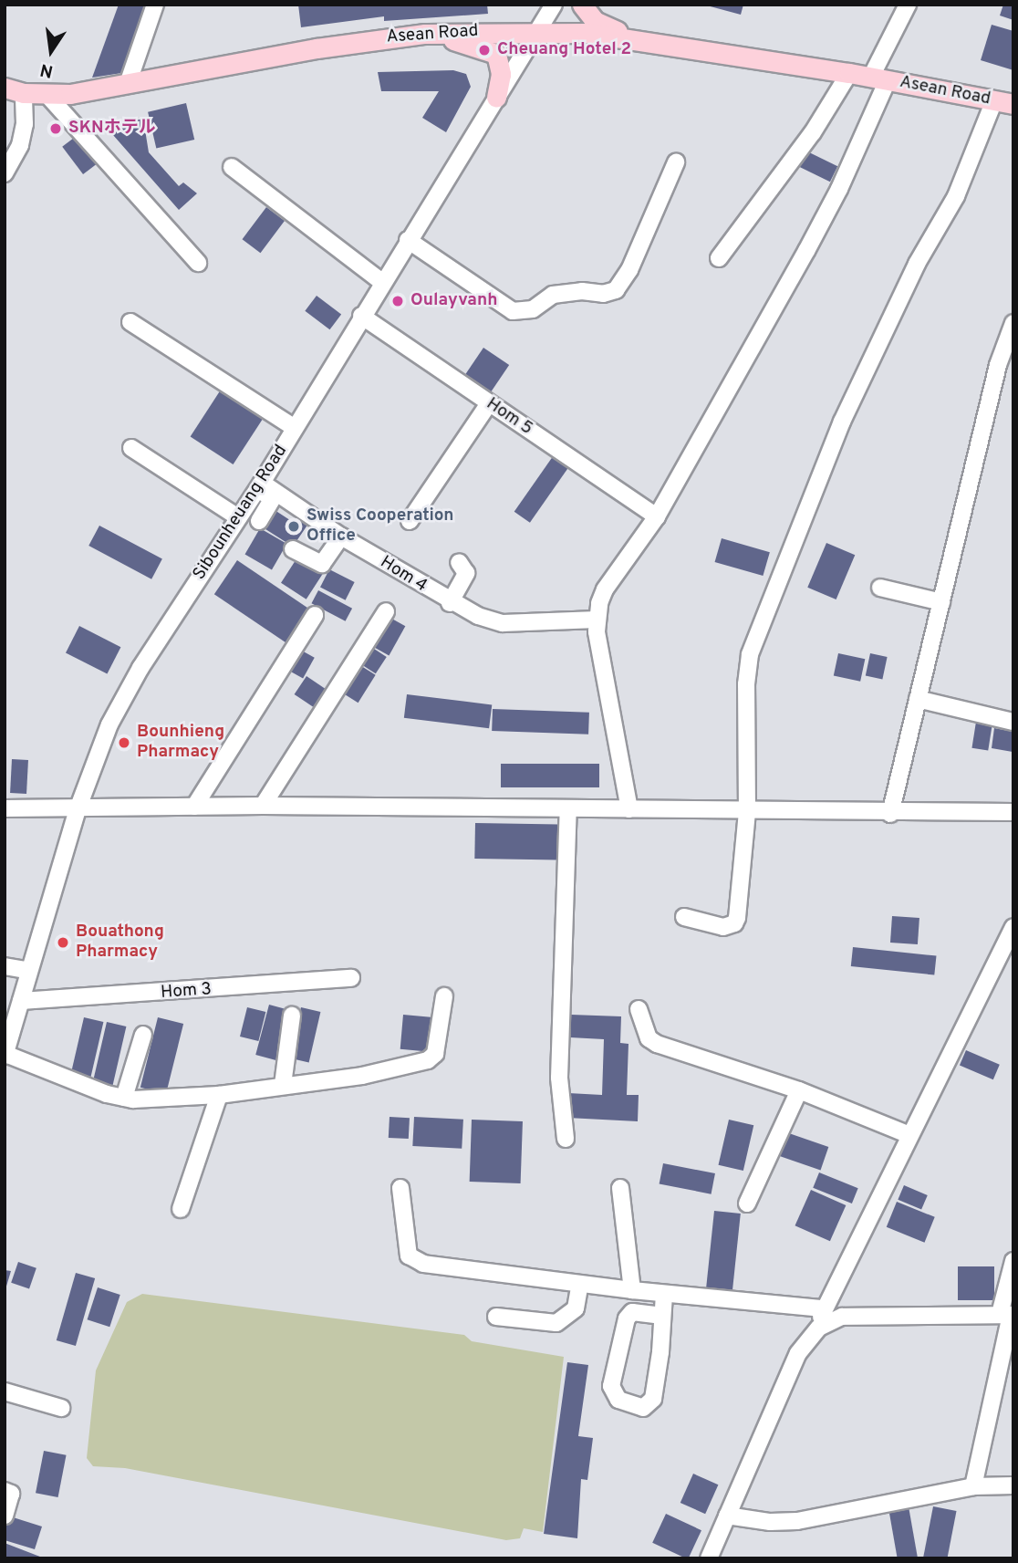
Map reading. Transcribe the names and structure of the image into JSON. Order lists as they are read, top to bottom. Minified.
{"streets":{"main road":["Asean Road"],"street":["Hom 5","Sibounheuang Road","Hom 4","Hom 3"]},"crossings":[["Asean Road","Sibounheuang Road"],["Hom 5","Sibounheuang Road"],["Sibounheuang Road","Hom 4"],["Sibounheuang Road","Hom 3"]],"places":["Cheuang Hotel 2","SKNホテル","Oulayvanh","Swiss Cooperation Office","Bounhieng Pharmacy","Bouathong Pharmacy"],"north":"bottom"}
